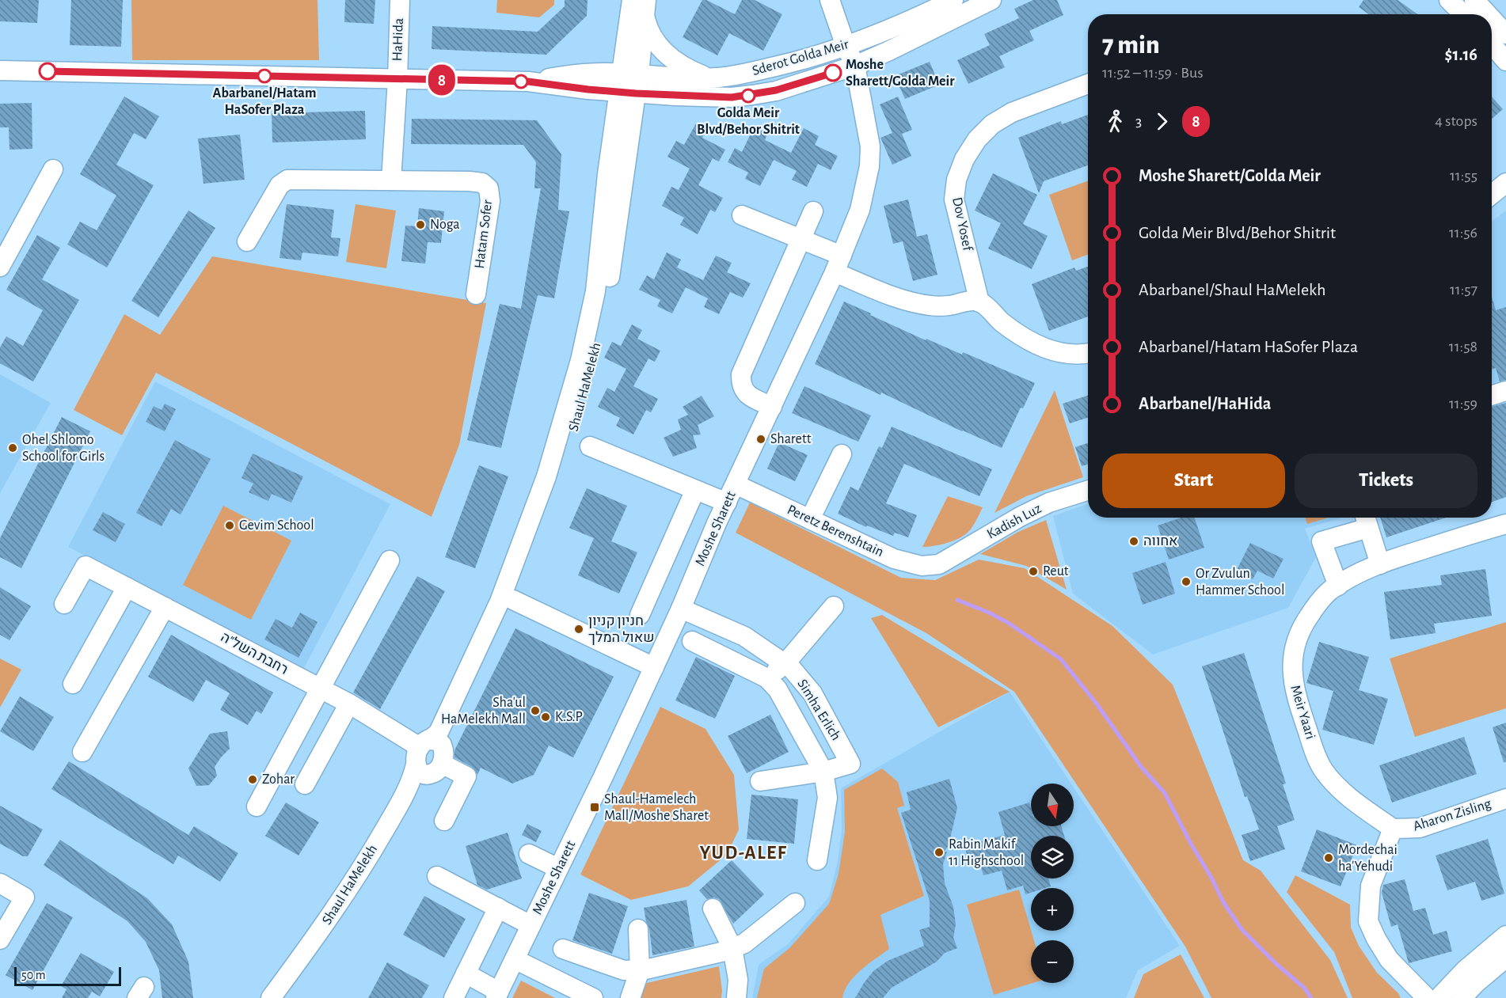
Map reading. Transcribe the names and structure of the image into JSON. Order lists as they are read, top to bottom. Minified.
{"streets":{"street":["HaHida","Sderot Golda Meir","Dov Yosef","Hatam Sofer","Shaul HaMelekh","Kadish Luz","Moshe Sharett","Peretz Berenshtain","רחבת השל\"ה","Simha Erlich","Meir Yaari","Aharon Zisling"]},"crossings":[["Sderot Golda Meir","Shaul HaMelekh"],["Sderot Golda Meir","Moshe Sharett"],["Shaul HaMelekh","רחבת השל\"ה"],["Kadish Luz","Peretz Berenshtain"],["Moshe Sharett","Peretz Berenshtain"],["Moshe Sharett","Simha Erlich"],["Meir Yaari","Aharon Zisling"]],"districts":["YUD-ALEF"],"places":{"other":["Moshe Sharett/Golda Meir","Abarbanel/Hatam HaSofer Plaza","Golda Meir Blvd/Behor Shitrit","Noga","Sharett","Ohel Shlomo School for Girls","Gevim School","אחווה","Reut","Or Zvulun Hammer School","חניון קניון שאול המלך","Sha'ul HaMelekh Mall","K.S.P","Zohar","Rabin Makif 11 Highschool","Mordechai ha'Yehudi"],"transit":["Shaul-Hamelech Mall/Moshe Sharet"]},"lines":["bus line 8"],"scale_bar":"50 m","north":"bottom","page":{"on_map":"8","heading":["7 min","11:52 – 11:59 · Bus","$1.16"],"legs":["3","8","4 stops"],"list":[{"name":"Moshe Sharett/Golda Meir","value":"11:55"},{"name":"Golda Meir Blvd/Behor Shitrit","value":"11:56"},{"name":"Abarbanel/Shaul HaMelekh","value":"11:57"},{"name":"Abarbanel/Hatam HaSofer Plaza","value":"11:58"},{"name":"Abarbanel/HaHida","value":"11:59"}],"buttons":["Start","Tickets"],"map_buttons":["+","−"],"scale":"50 m"}}
